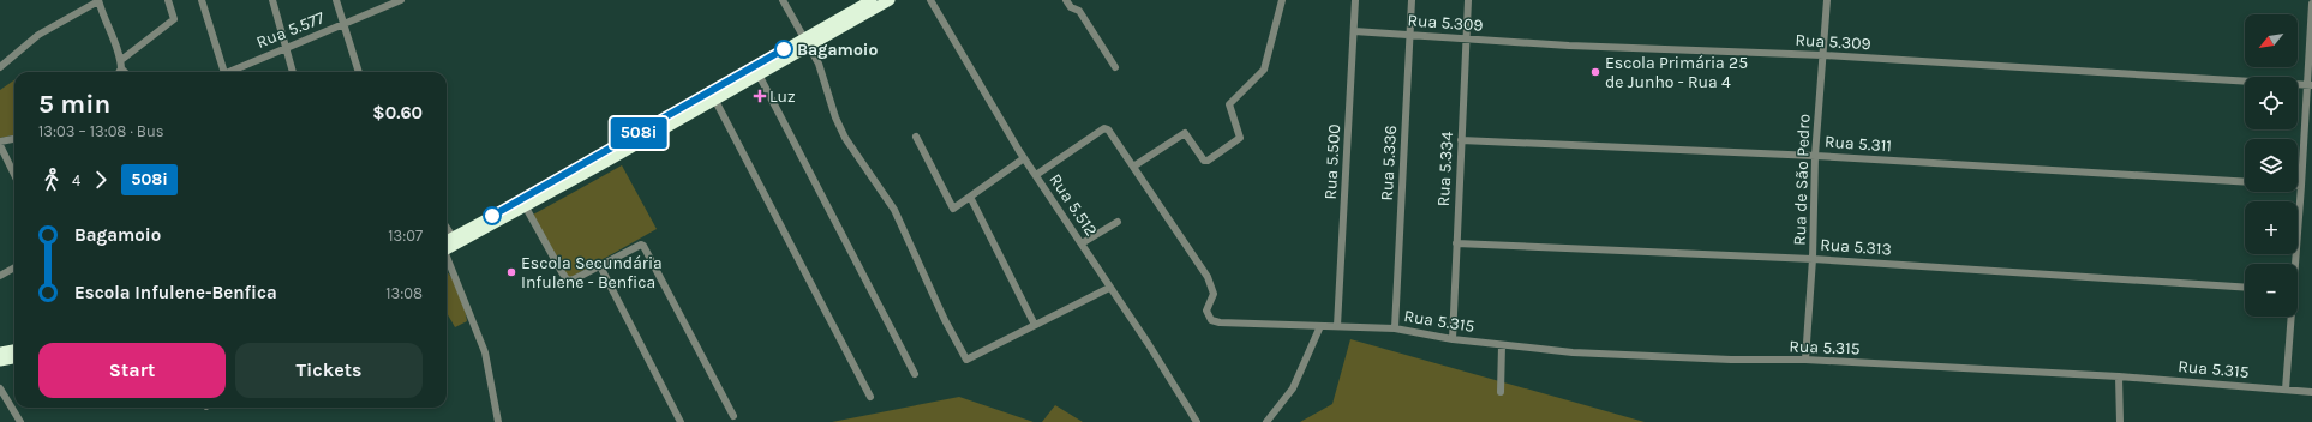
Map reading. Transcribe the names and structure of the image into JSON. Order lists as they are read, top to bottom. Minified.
{"streets":{"street":["Rua 5.309","Rua 5.577","Rua 5.311","Rua 5.500","Rua 5.336","Rua 5.334","Rua de São Pedro","Rua 5.512","Rua 5.313","Rua 5.315"]},"crossings":[["Rua 5.309","Rua 5.500"],["Rua 5.309","Rua 5.336"],["Rua 5.309","Rua 5.334"],["Rua 5.309","Rua de São Pedro"],["Rua 5.311","Rua 5.334"],["Rua 5.311","Rua de São Pedro"],["Rua 5.500","Rua 5.315"],["Rua 5.336","Rua 5.315"],["Rua 5.334","Rua 5.313"],["Rua 5.334","Rua 5.315"],["Rua de São Pedro","Rua 5.313"],["Rua de São Pedro","Rua 5.315"]],"places":{"other":["Bagamoio","Escola Primária 25 de Junho - Rua 4","Escola Secundária Infulene - Benfica"],"health":["Luz"]},"lines":["bus line 508i"],"north":"bottom left","page":{"on_map":"508i","map_buttons":["+","−"],"heading":["5 min","13:03 – 13:08 · Bus","$0.60"],"legs":["4","508i"],"list":[{"name":"Bagamoio","value":"13:07"},{"name":"Escola Infulene-Benfica","value":"13:08"}],"buttons":["Start","Tickets"]}}
